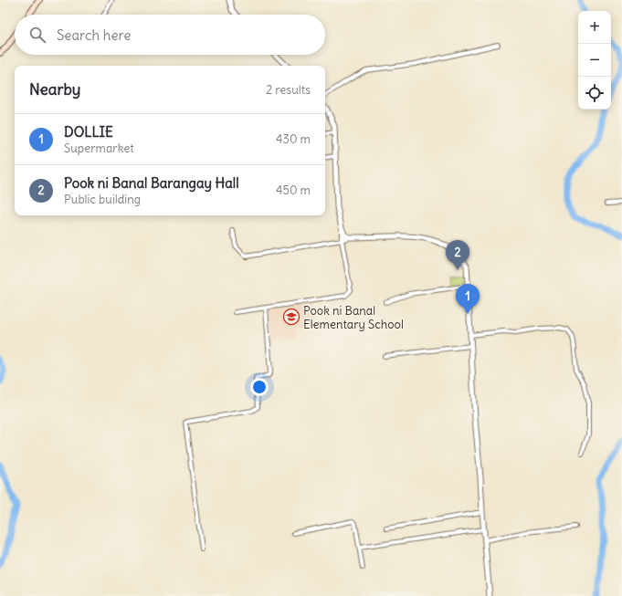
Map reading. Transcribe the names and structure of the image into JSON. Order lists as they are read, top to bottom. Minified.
{"places":{"school or university":["Pook ni Banal Elementary School"]},"page":{"map_buttons":["+","−"],"search":"Search here","heading":["Nearby","2 results"],"list":[{"mark":"1","name":"DOLLIE","note":"Supermarket","value":"430 m"},{"mark":"2","name":"Pook ni Banal Barangay Hall","note":"Public building","value":"450 m"}],"pins":["2","1"]}}
